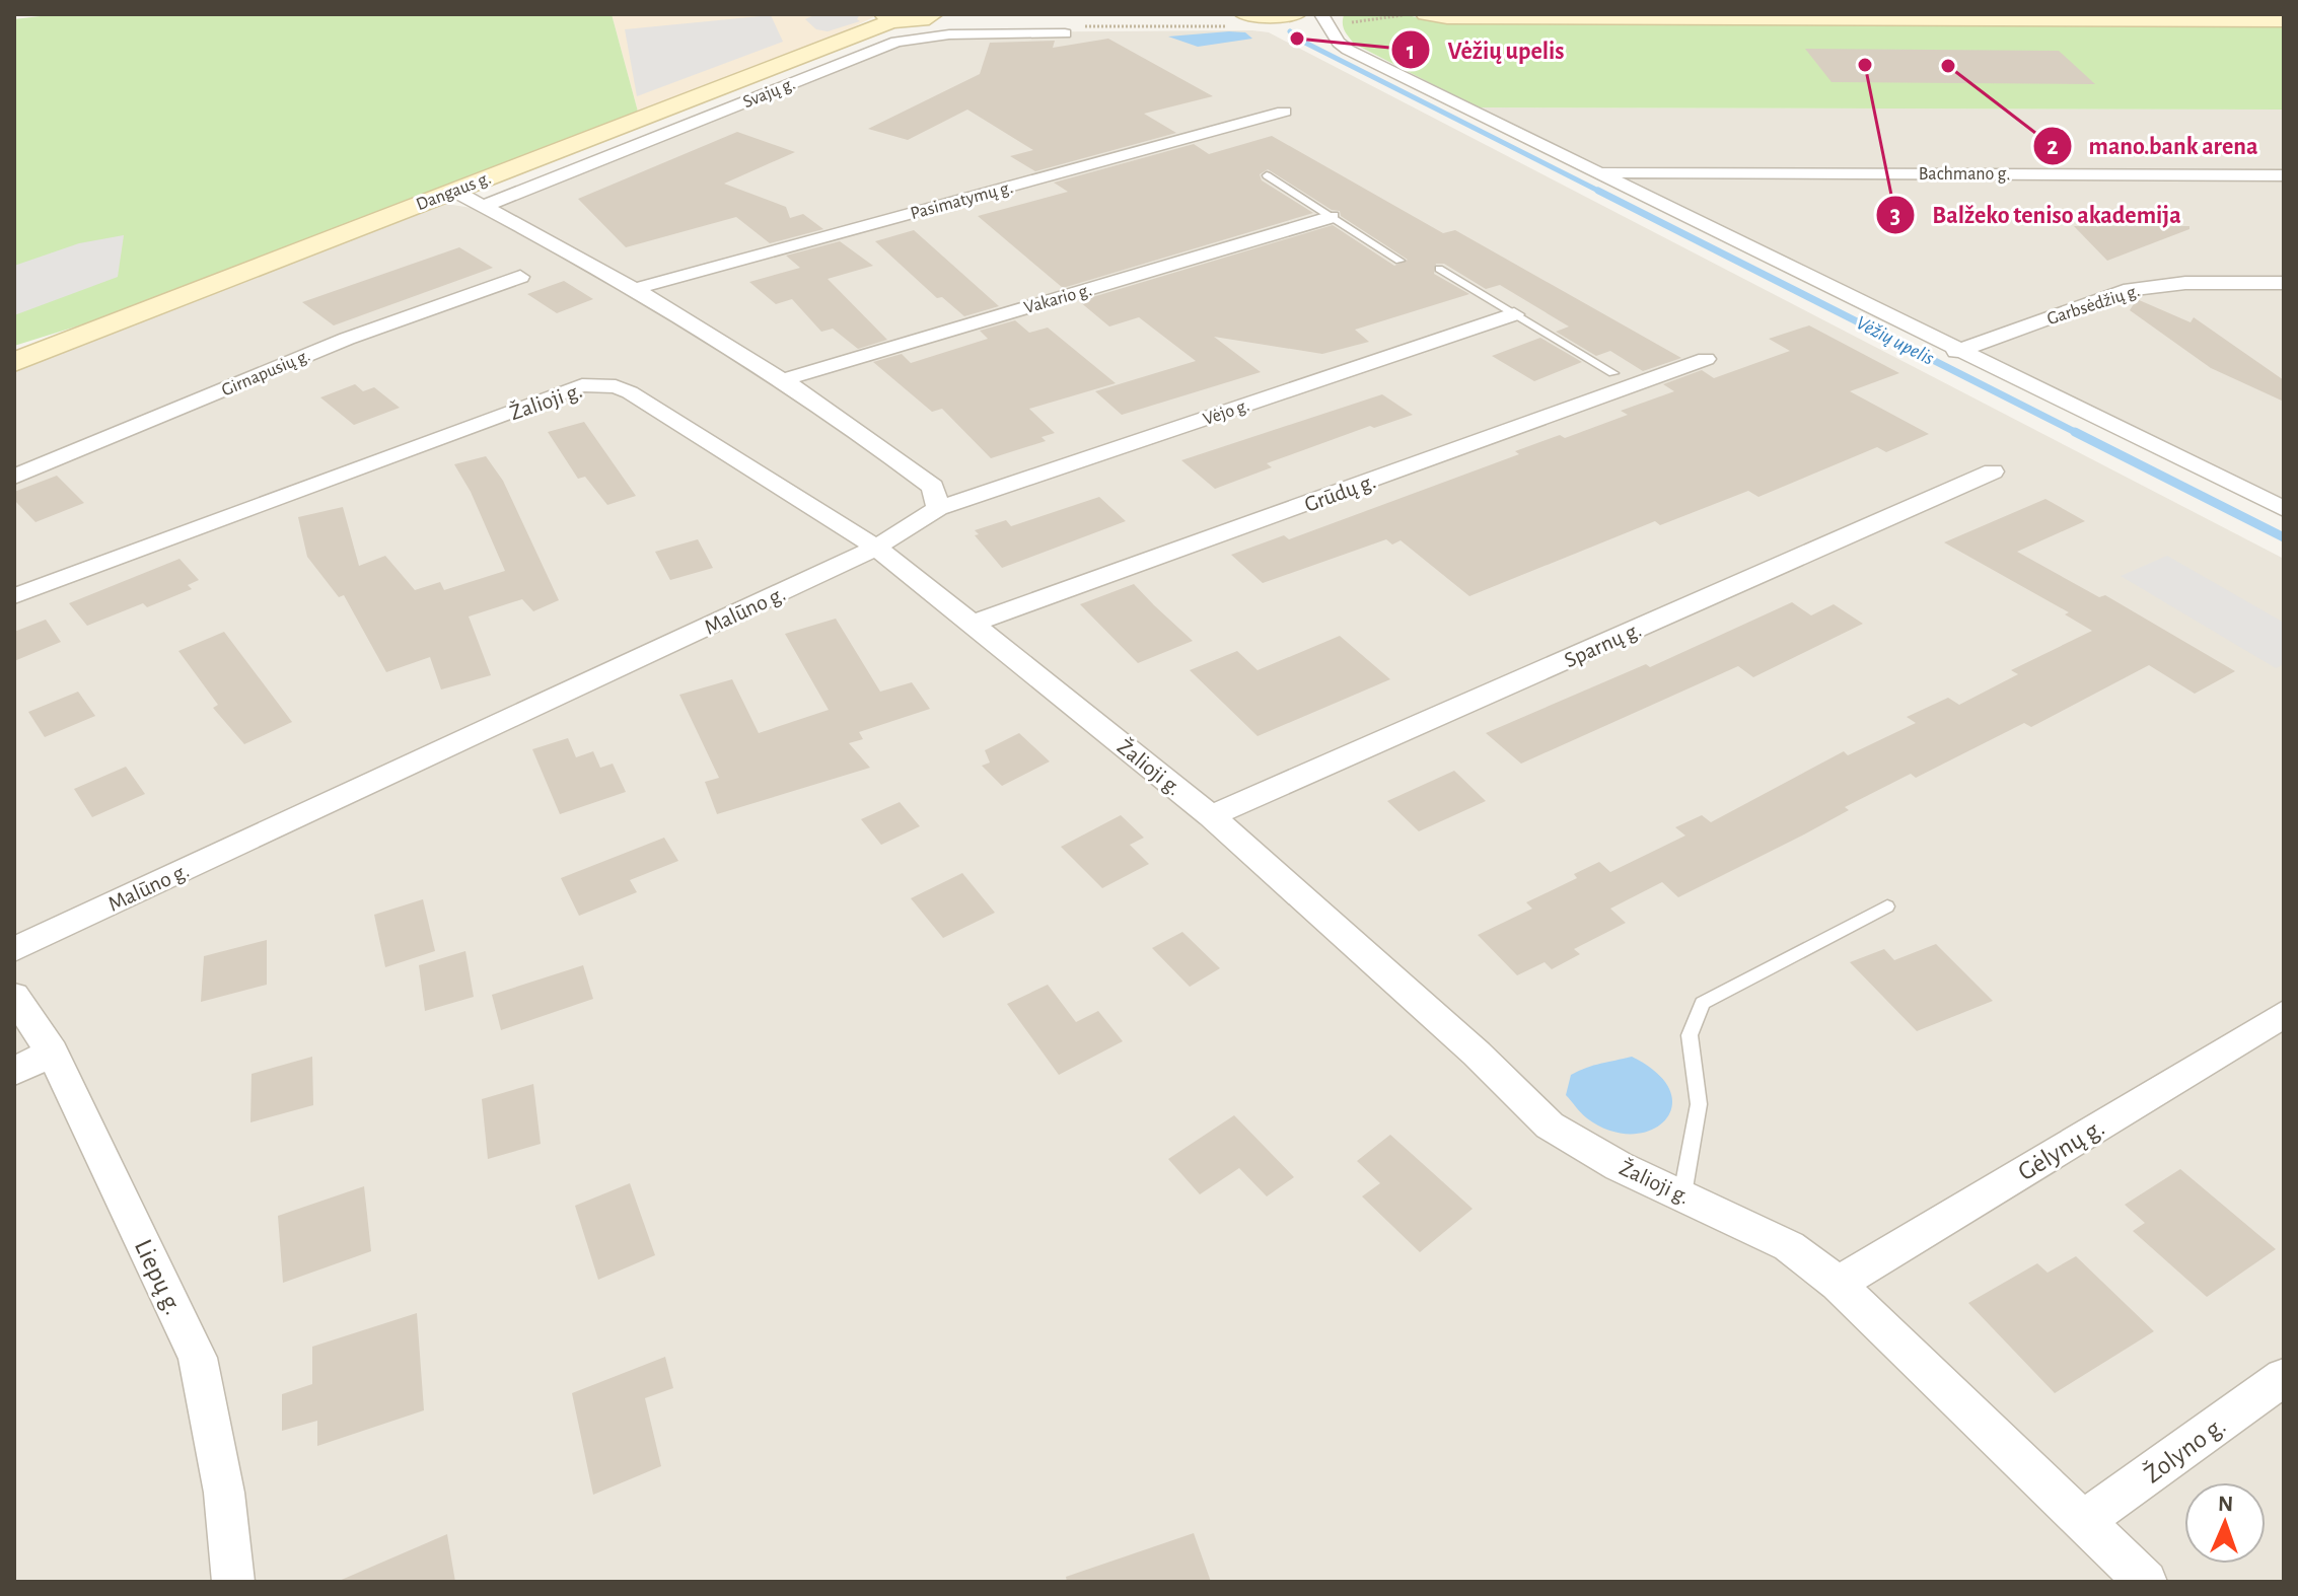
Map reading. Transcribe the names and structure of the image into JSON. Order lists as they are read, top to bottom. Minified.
{"streets":{"main road":["Dangaus g."],"street":["Svajų g.","Bachmano g.","Pasimatymų g.","Vakario g.","Garbsėdžių g.","Girnapusių g.","Žalioji g.","Vėjo g.","Grūdų g.","Malūno g.","Sparnų g.","Gėlynų g.","Liepų g.","Žolyno g."]},"crossings":[["Žalioji g.","Grūdų g."],["Žalioji g.","Malūno g."],["Žalioji g.","Sparnų g."],["Žalioji g.","Gėlynų g."],["Žalioji g.","Žolyno g."],["Vėjo g.","Malūno g."]],"water":["Vėžių upelis"],"places":["Vėžių upelis","Balžeko teniso akademija","mano.bank arena"],"north":"top"}
